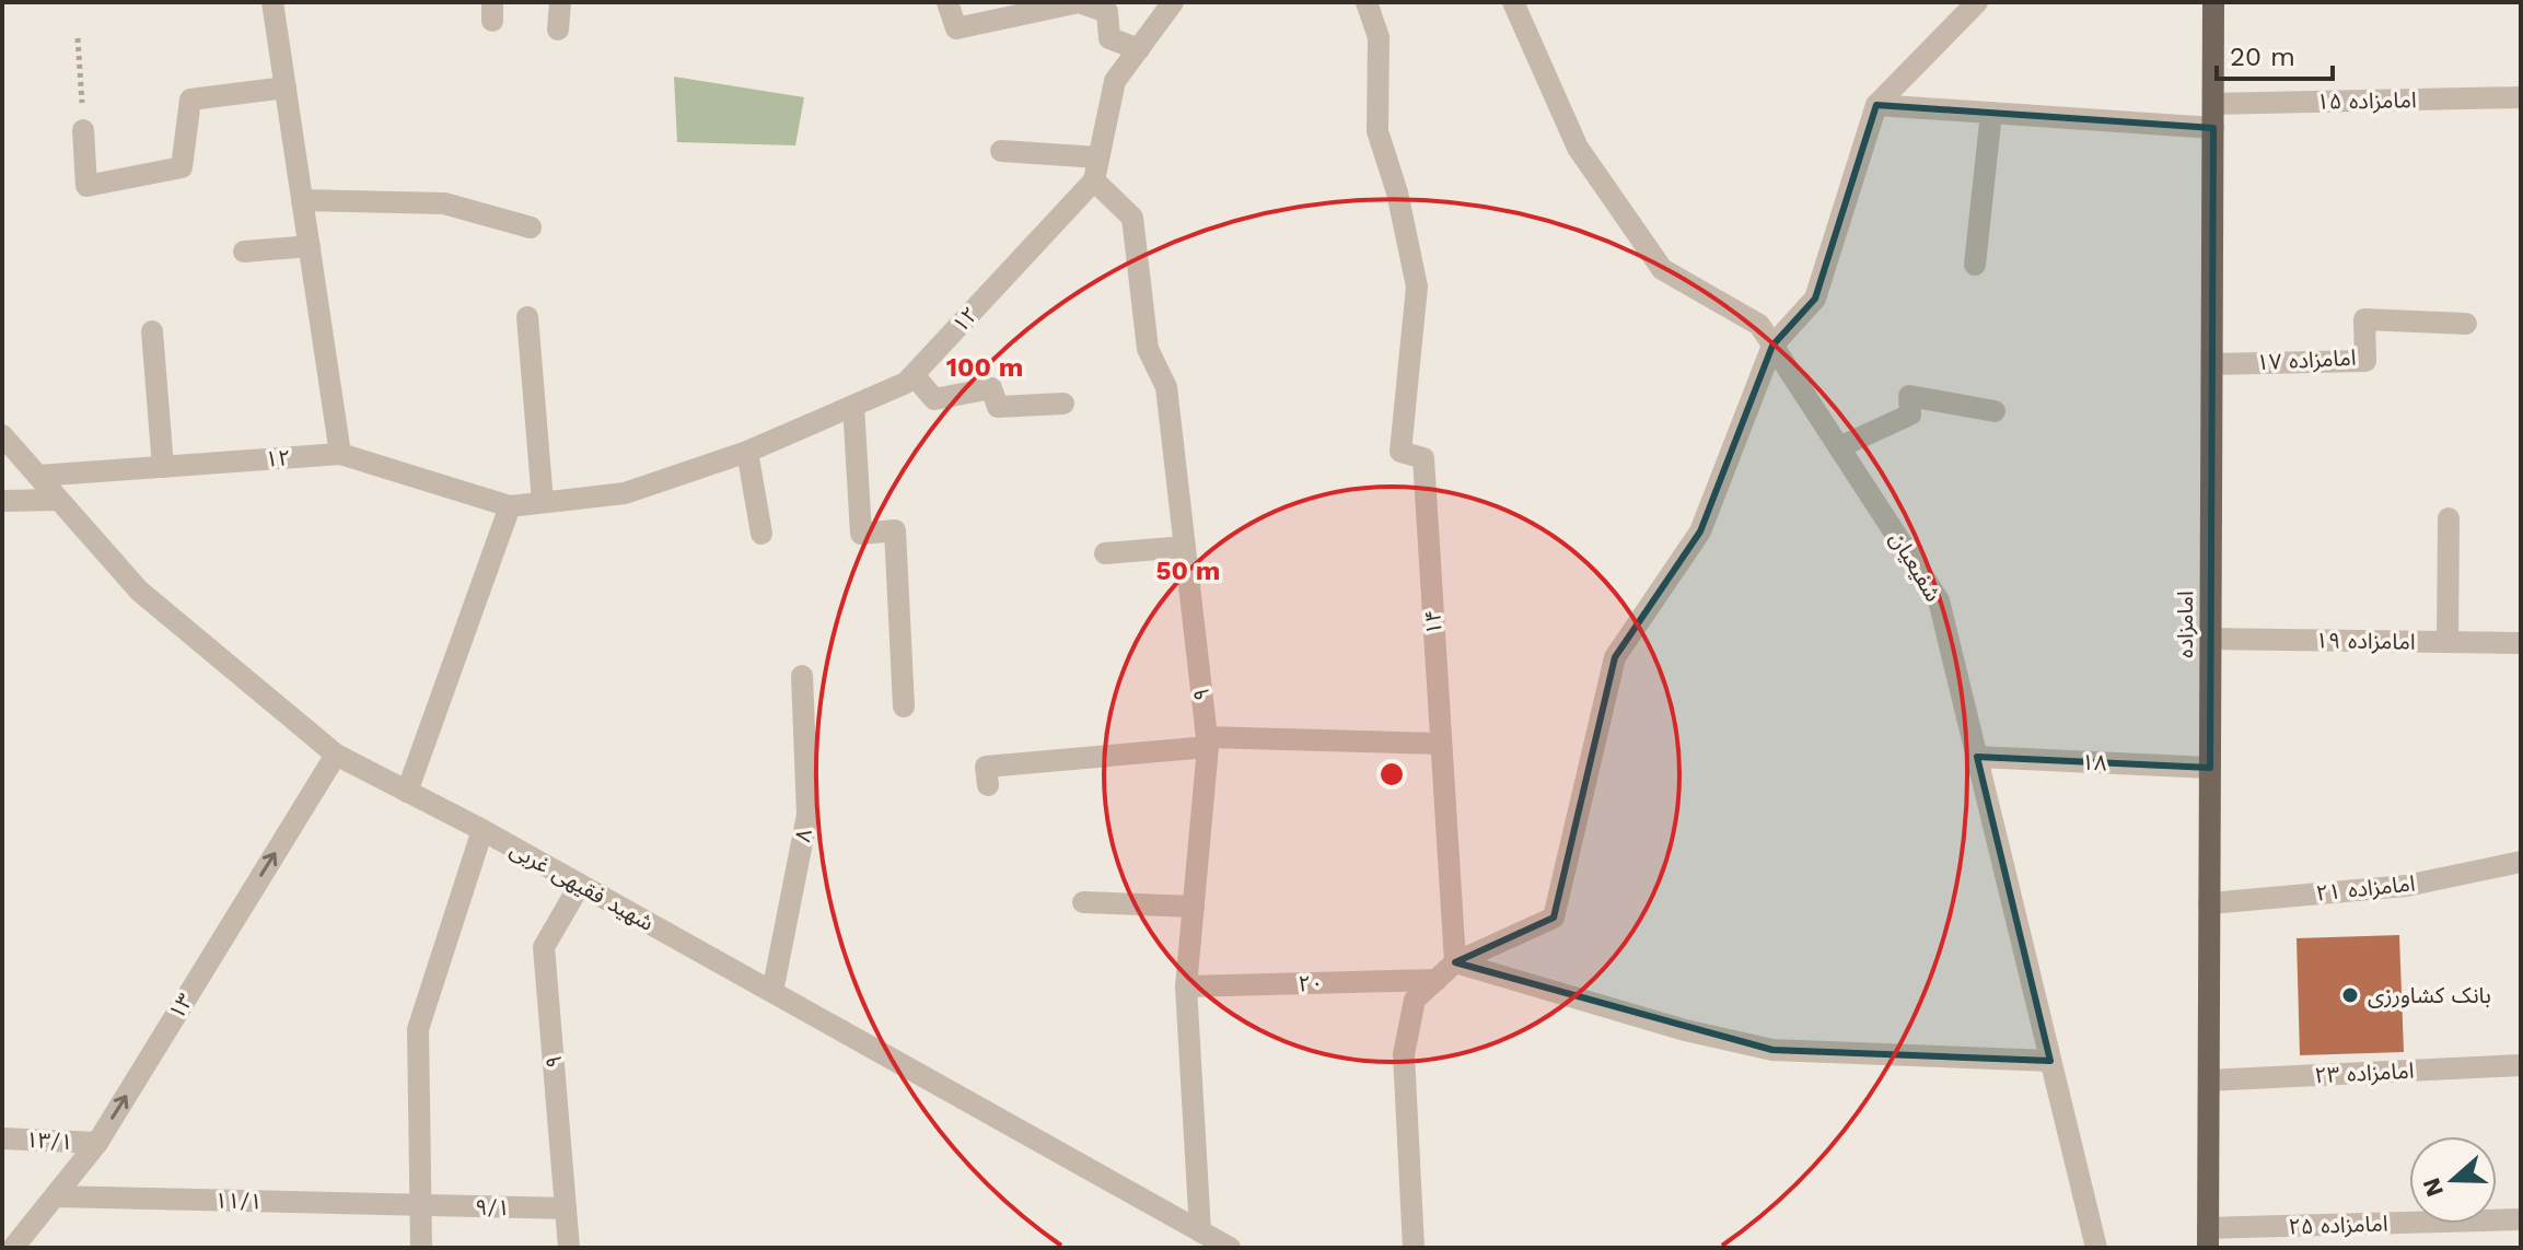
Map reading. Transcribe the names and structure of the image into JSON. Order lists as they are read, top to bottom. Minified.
{"streets":{"main road":["امامزاده"],"street":["امامزاده ۱۵","۱۲","امامزاده ۱۷","شفیعیان","۱۴","امامزاده ۱۹","۹","۱۸","۸","شهید فقیهی غربی","امامزاده ۲۱","۲۰","۱۳","امامزاده ۲۳","۱۳/۱","۱۱/۱","۹/۱","امامزاده ۲۵"]},"crossings":[["امامزاده ۱۵","امامزاده"],["۱۲","۹"],["۱۲","شهید فقیهی غربی"],["امامزاده ۱۷","امامزاده"],["شفیعیان","۱۸"],["امامزاده","امامزاده ۱۹"],["امامزاده","۱۸"],["امامزاده","امامزاده ۲۱"],["امامزاده","امامزاده ۲۳"],["امامزاده","امامزاده ۲۵"],["۹","شهید فقیهی غربی"],["۹","۲۰"],["۹","۹/۱"],["۸","شهید فقیهی غربی"],["شهید فقیهی غربی","۱۳"],["۱۳","۱۳/۱"],["۱۳","۱۱/۱"],["۱۱/۱","۹/۱"]],"one_way":["۱۳"],"places":["بانک کشاورزی"],"scale_bar":"20 m","north":"left","rings":["100 m","50 m"]}
